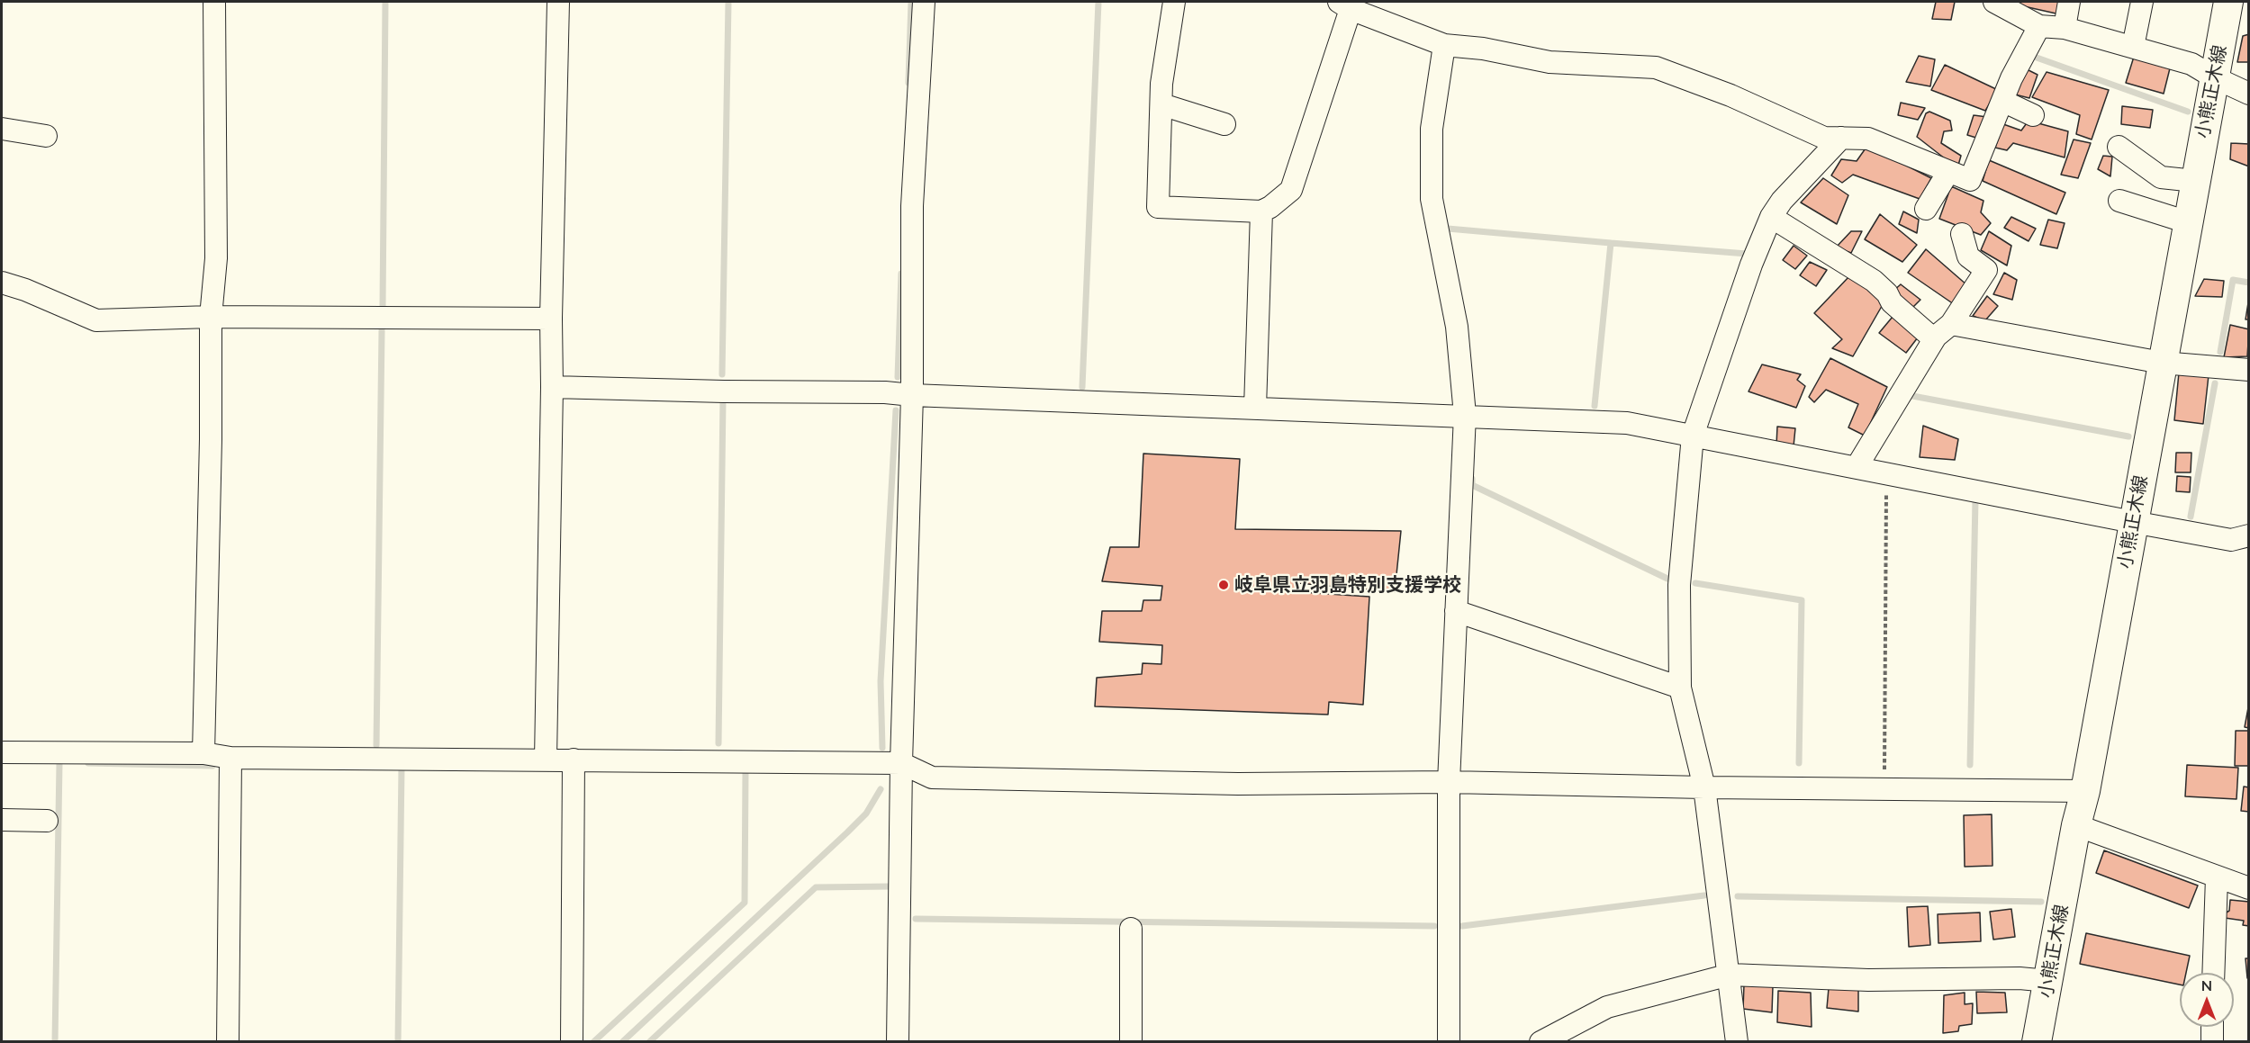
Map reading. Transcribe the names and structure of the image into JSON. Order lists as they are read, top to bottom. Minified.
{"streets":{"main road":["小熊正木線"]},"places":["岐阜県立羽島特別支援学校"],"north":"top"}
